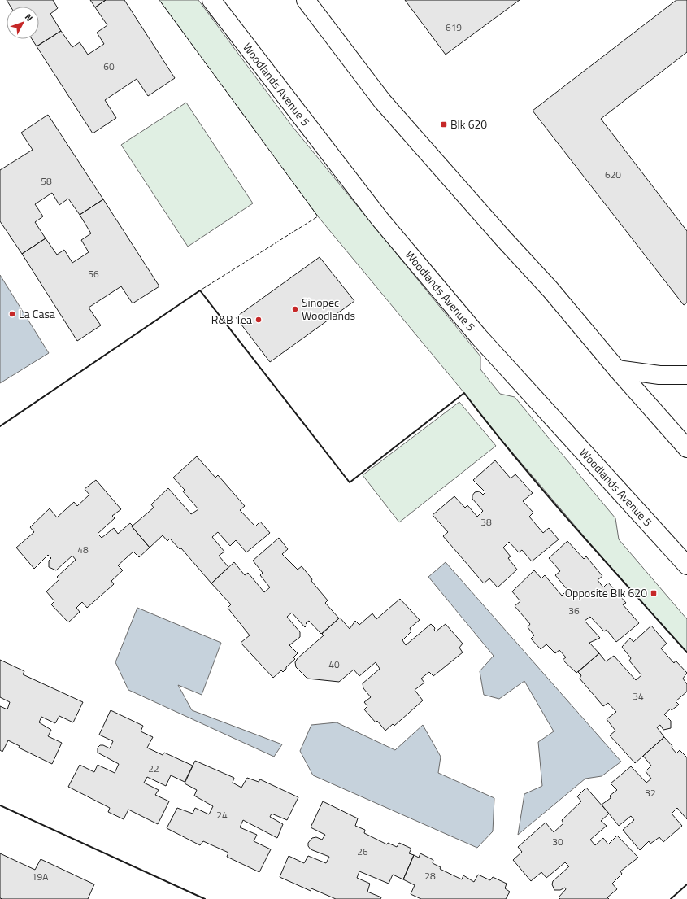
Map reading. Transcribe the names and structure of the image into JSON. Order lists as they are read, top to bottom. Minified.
{"streets":{"main road":["Woodlands Avenue 5"]},"places":{"transit":["Blk 620","Opposite Blk 620"],"other":["Sinopec Woodlands","La Casa","R&B Tea"]},"house_numbers":["619","60","620","58","56","38","48","36","40","34","22","32","24","30","26","28","19A"],"north":"top right"}
